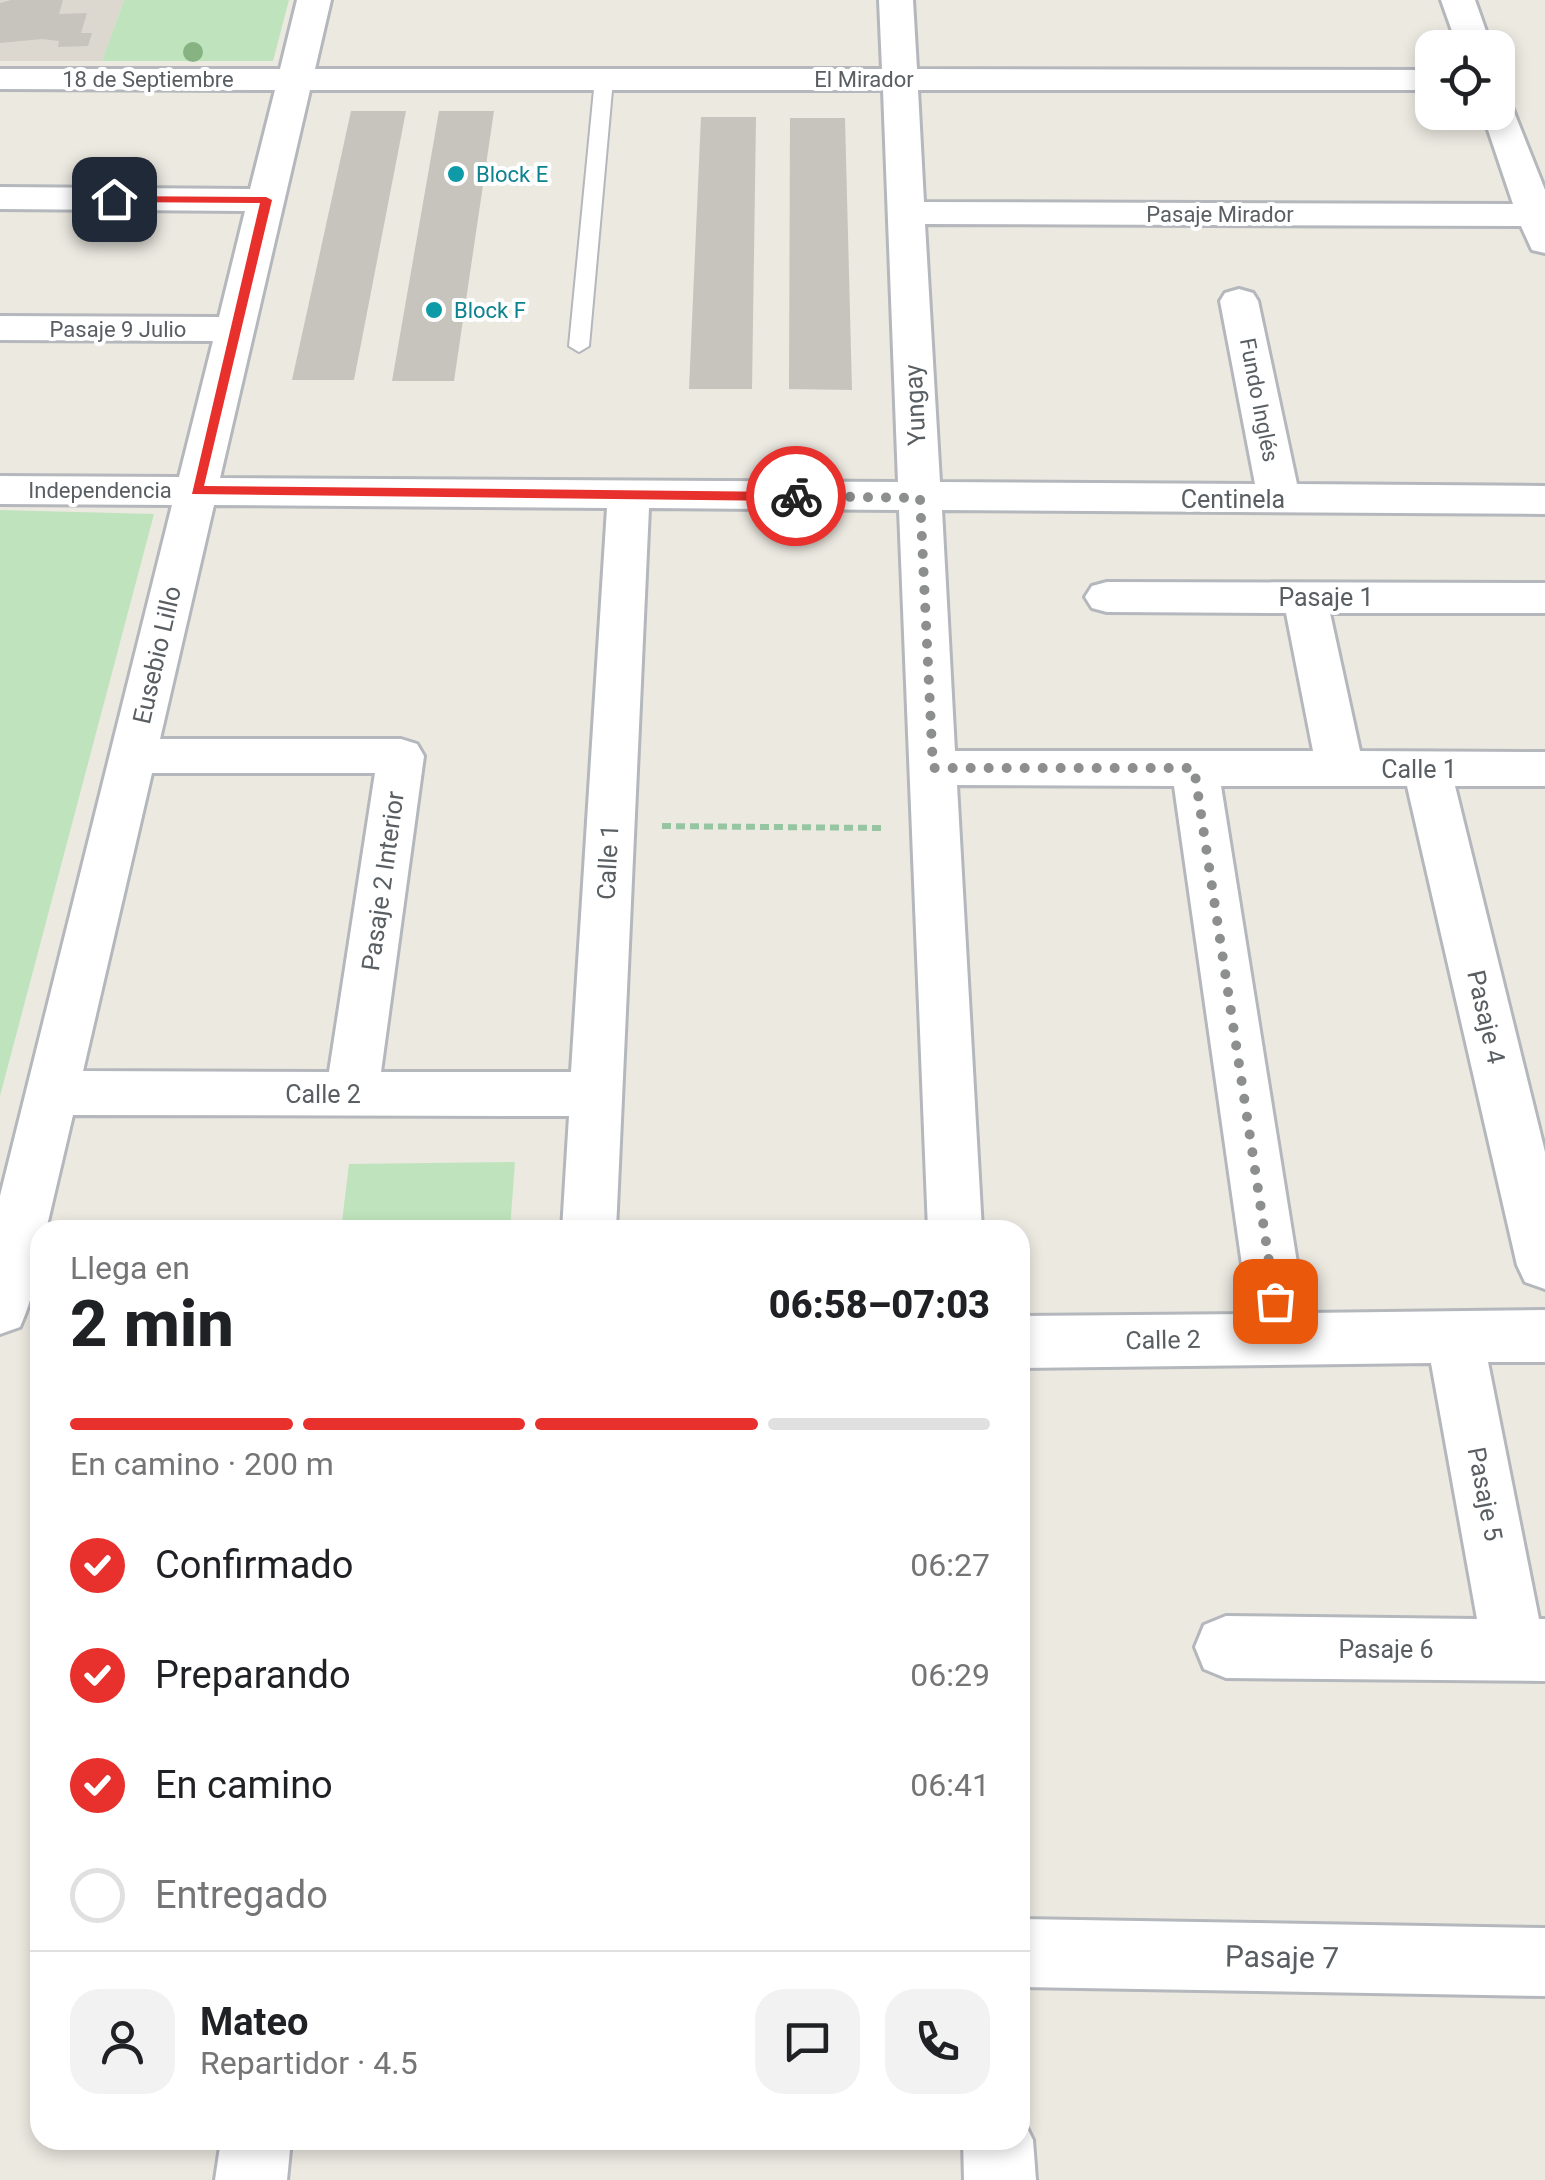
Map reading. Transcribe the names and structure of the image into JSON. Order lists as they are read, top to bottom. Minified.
{"streets":{"street":["18 de Septiembre","El Mirador","Pasaje Mirador","Pasaje 9 Julio","Fundo Inglés","Yungay","Independencia","Centinela","Pasaje 1","Eusebio Lillo","Calle 1","Pasaje 2 Interior","Pasaje 4","Calle 2","Pasaje 5","Pasaje 6","Pasaje 7"]},"crossings":[["18 de Septiembre","El Mirador"],["18 de Septiembre","Eusebio Lillo"],["El Mirador","Yungay"],["El Mirador","Eusebio Lillo"],["Pasaje Mirador","Yungay"],["Pasaje 9 Julio","Eusebio Lillo"],["Fundo Inglés","Centinela"],["Yungay","Independencia"],["Yungay","Centinela"],["Yungay","Calle 1"],["Independencia","Centinela"],["Independencia","Eusebio Lillo"],["Independencia","Calle 1"],["Eusebio Lillo","Pasaje 2 Interior"],["Eusebio Lillo","Calle 2"],["Calle 1","Pasaje 4"],["Calle 1","Calle 2"],["Pasaje 2 Interior","Calle 2"],["Calle 2","Pasaje 5"],["Pasaje 5","Pasaje 6"]],"places":["Block E","Block F"],"page":{"heading":["2 min","Llega en","06:58–07:03"],"panel":["Mateo","Repartidor · 4.5"],"bar":"En camino · 200 m","list":[["Confirmado","06:27"],["Preparando","06:29"],["En camino","06:41"],"Entregado"]}}
